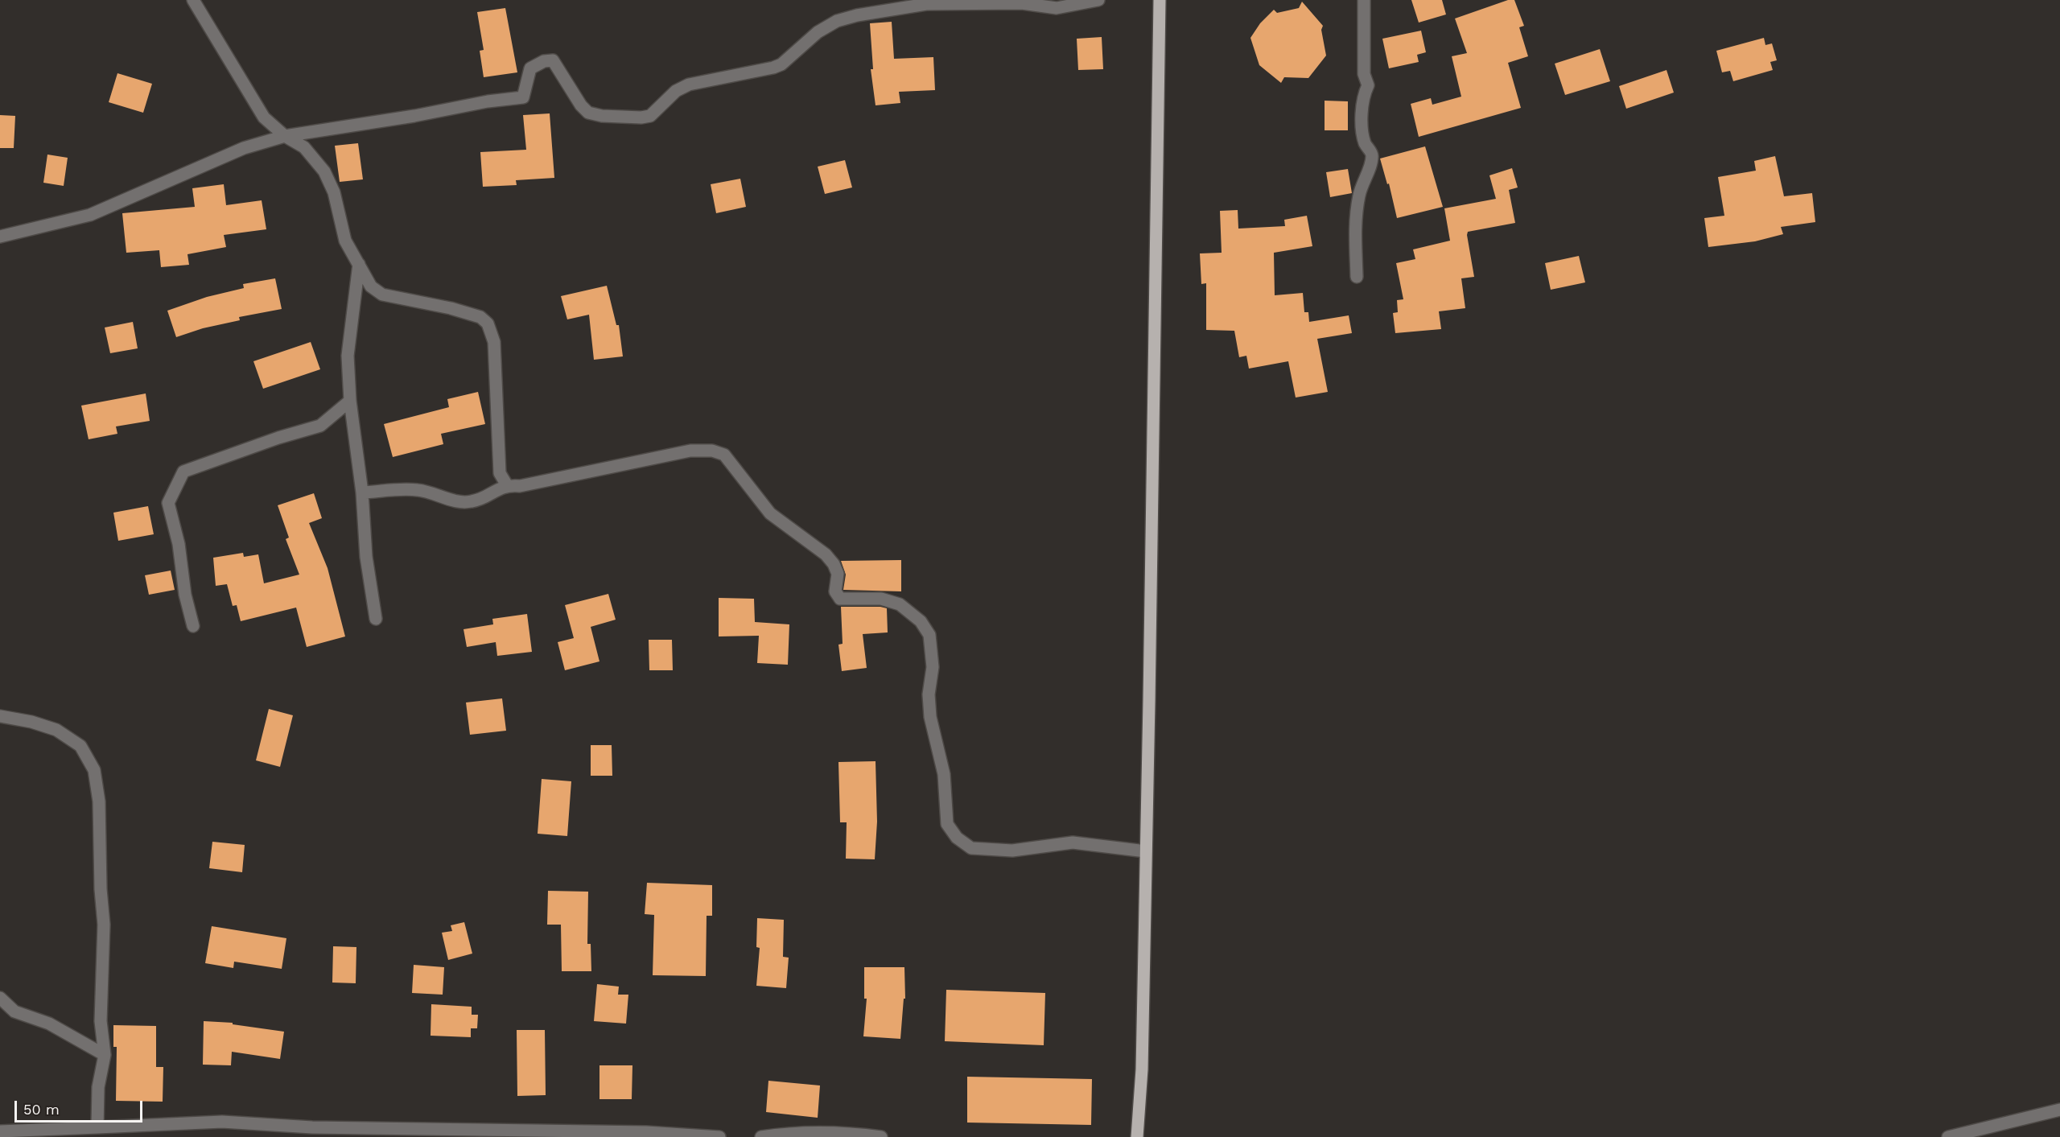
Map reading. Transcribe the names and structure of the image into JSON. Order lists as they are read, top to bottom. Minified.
{"scale_bar":"50 m"}
